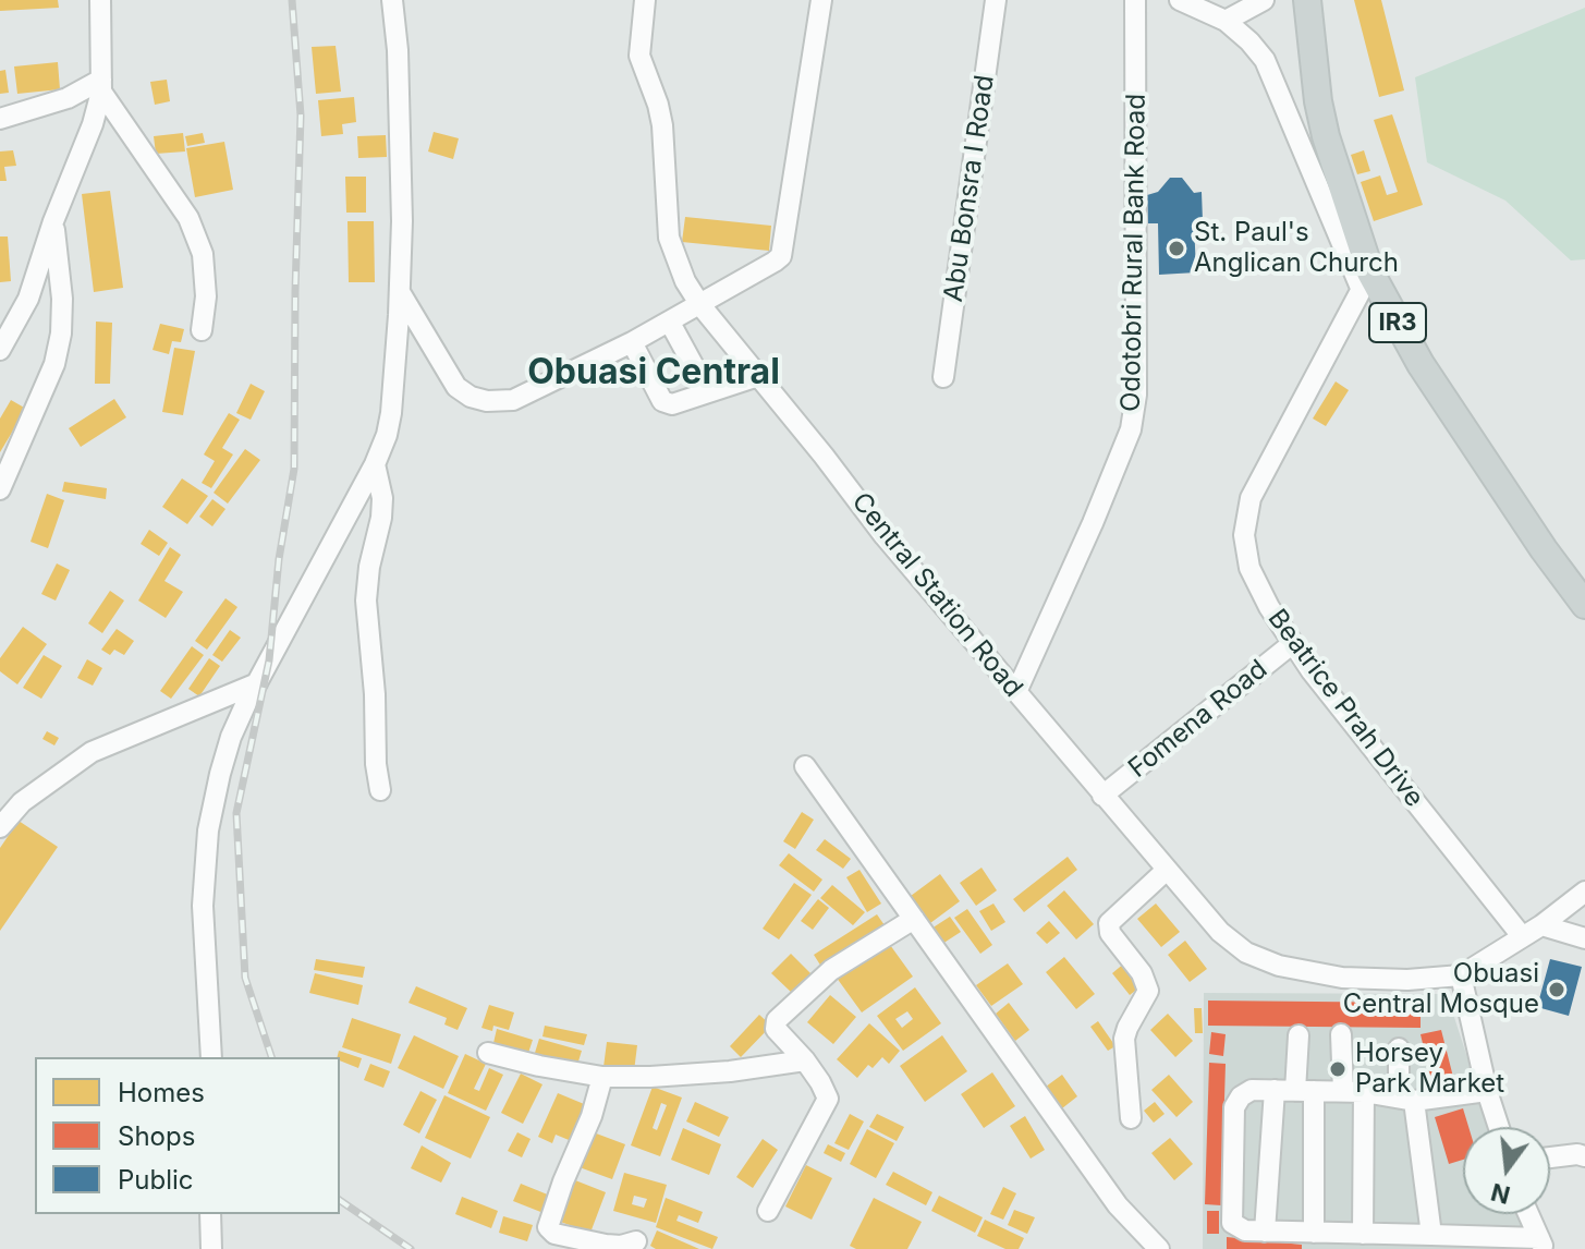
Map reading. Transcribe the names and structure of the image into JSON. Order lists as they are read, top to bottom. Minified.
{"streets":{"main road":["IR3"],"street":["Abu Bonsra I Road","Odotobri Rural Bank Road","Central Station Road","Beatrice Prah Drive","Fomena Road"]},"crossings":[["Odotobri Rural Bank Road","Central Station Road"],["IR3","Beatrice Prah Drive"],["Central Station Road","Fomena Road"],["Beatrice Prah Drive","Fomena Road"]],"districts":["Obuasi Central"],"places":["St. Paul's Anglican Church","Obuasi Central Mosque","Horsey Park Market"],"legend":["Homes","Shops","Public"],"north":"bottom"}
